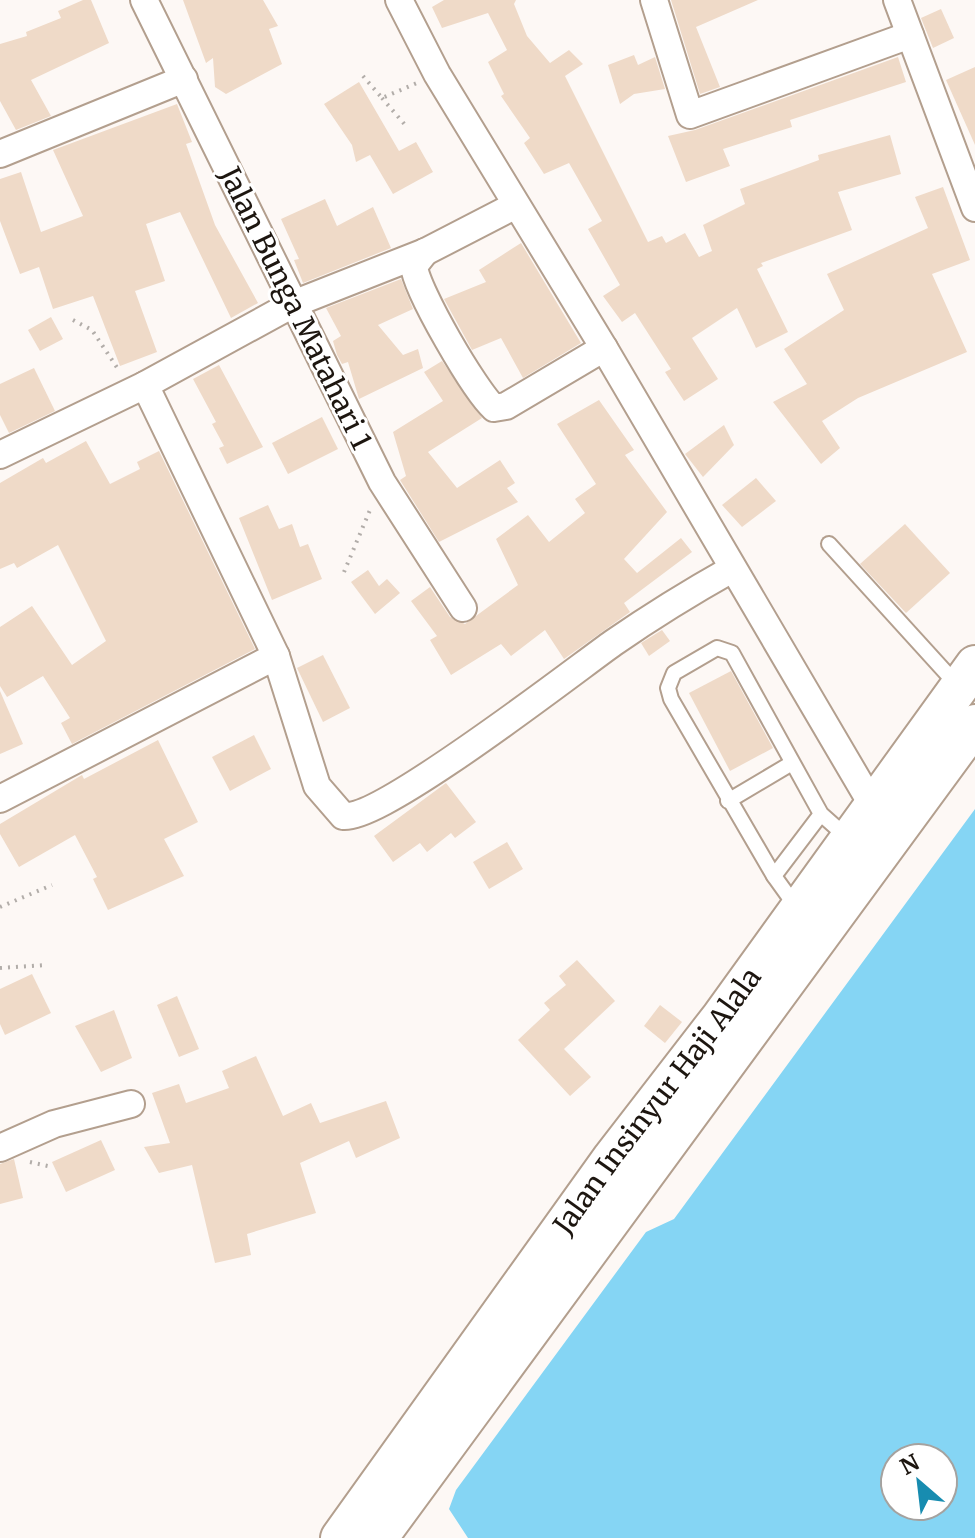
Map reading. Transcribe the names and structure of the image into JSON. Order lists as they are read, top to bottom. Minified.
{"streets":{"main road":["Jalan Insinyur Haji Alala"],"street":["Jalan Bunga Matahari 1"]},"north":"top left"}
